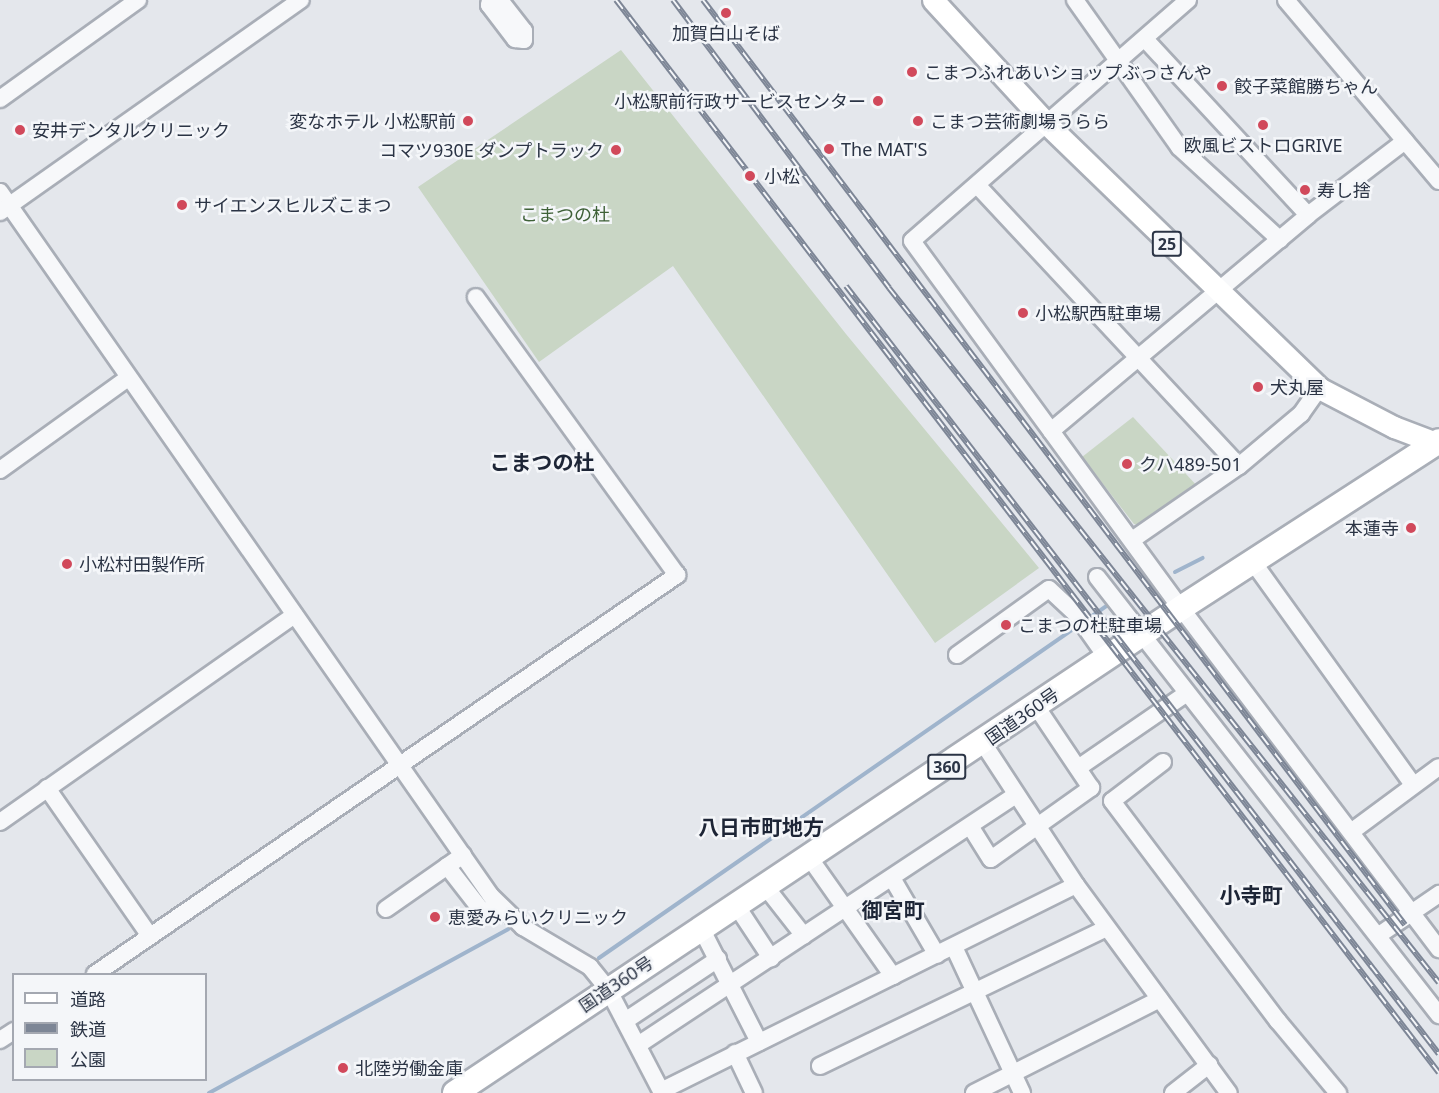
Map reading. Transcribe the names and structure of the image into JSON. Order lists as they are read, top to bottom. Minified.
{"streets":{"highway":["国道360号","360"],"main road":["25"]},"crossings":[["25","国道360号"]],"districts":["こまつの杜","八日市町地方","小寺町","御宮町"],"parks":["こまつの杜"],"places":["加賀白山そば","こまつふれあいショップぶっさんや","餃子菜館勝ちゃん","小松駅前行政サービスセンター","変なホテル 小松駅前","こまつ芸術劇場うらら","欧風ビストロGRIVE","安井デンタルクリニック","The MAT'S","コマツ930E ダンプトラック","小松","寿し捨","サイエンスヒルズこまつ","小松駅西駐車場","犬丸屋","クハ489-501","本蓮寺","小松村田製作所","こまつの杜駐車場","恵愛みらいクリニック","北陸労働金庫"],"legend":["道路","鉄道","公園"]}
